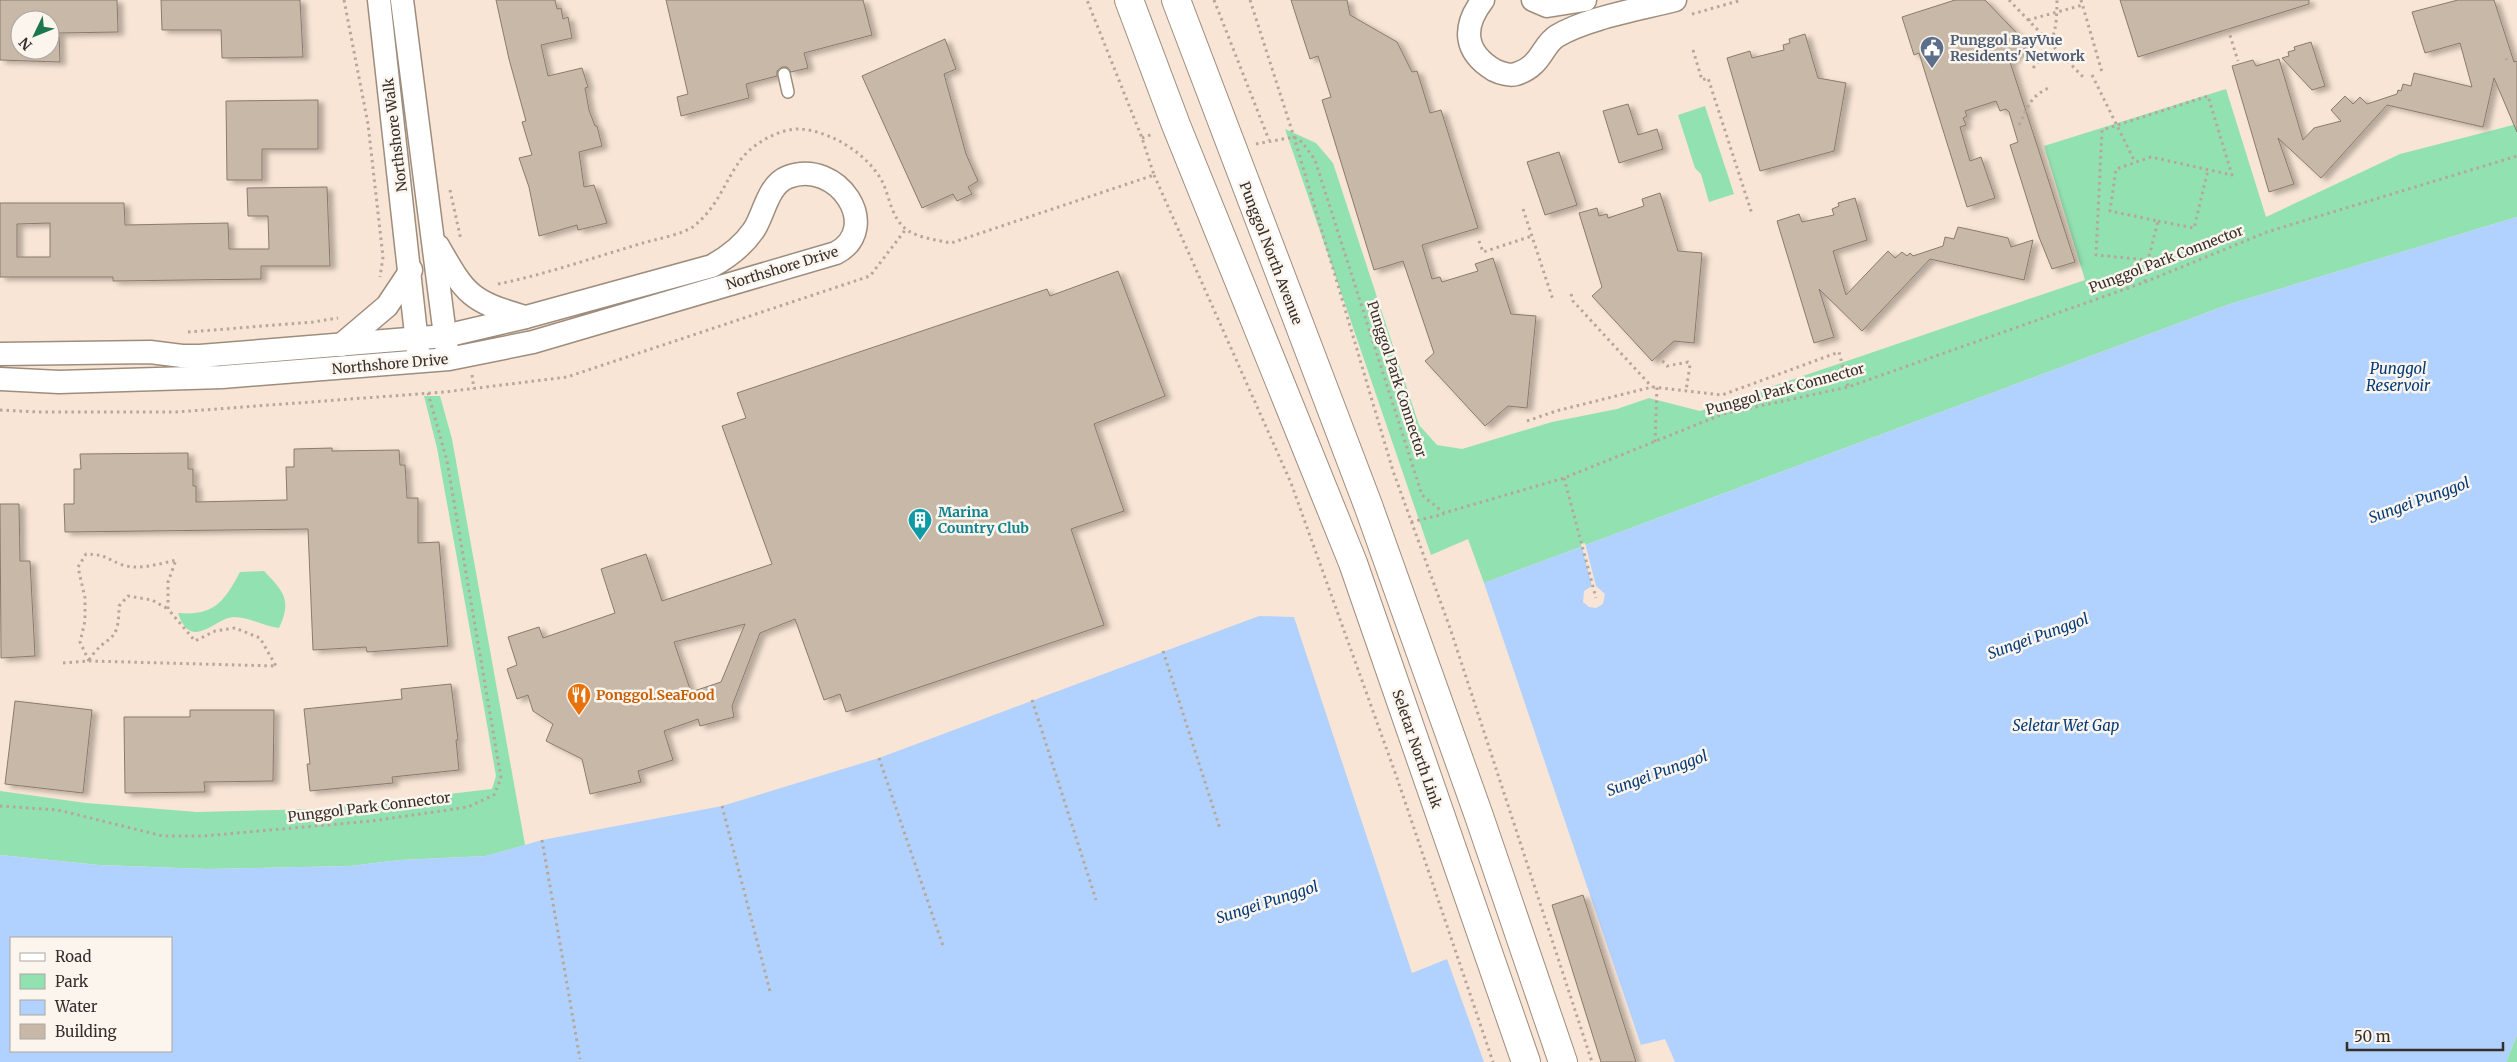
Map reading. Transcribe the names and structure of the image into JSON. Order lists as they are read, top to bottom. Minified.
{"streets":{"main road":["Punggol North Avenue","Seletar North Link"],"street":["Northshore Walk","Northshore Drive"],"path":["Punggol Park Connector"]},"crossings":[["Northshore Walk","Northshore Drive"]],"water":["Punggol Reservoir","Sungei Punggol","Seletar Wet Gap"],"places":{"public building":["Punggol BayVue Residents' Network"],"building":["Marina Country Club"],"restaurant":["Ponggol.SeaFood"]},"legend":["Road","Park","Water","Building"],"scale_bar":"50 m","north":"bottom left"}
